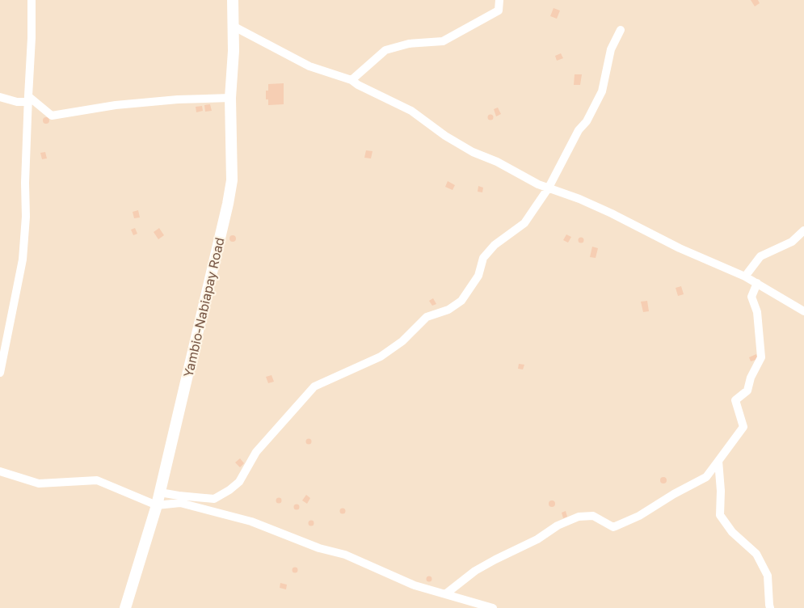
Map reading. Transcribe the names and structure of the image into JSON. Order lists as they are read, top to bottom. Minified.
{"streets":{"main road":["Yambio-Nabiapay Road"]}}
